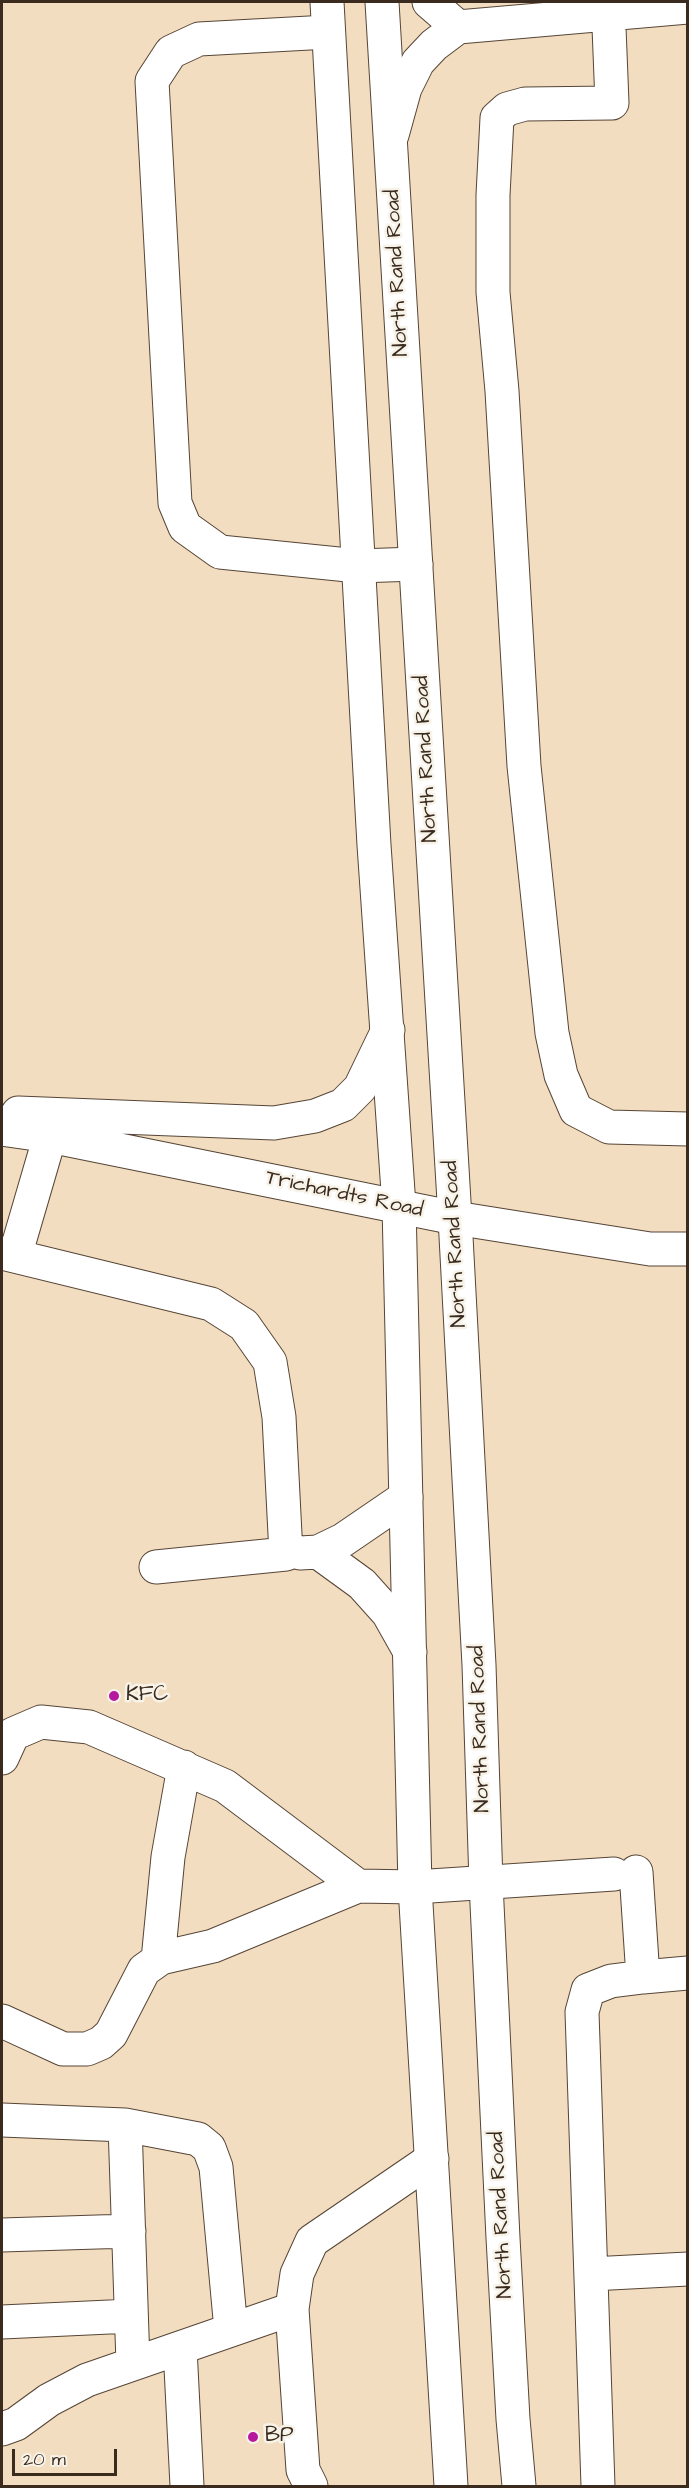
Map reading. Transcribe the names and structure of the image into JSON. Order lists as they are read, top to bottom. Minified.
{"streets":{"main road":["North Rand Road","Trichardts Road"]},"crossings":[["North Rand Road","Trichardts Road"]],"places":["KFC","BP"],"scale_bar":"20 m"}
